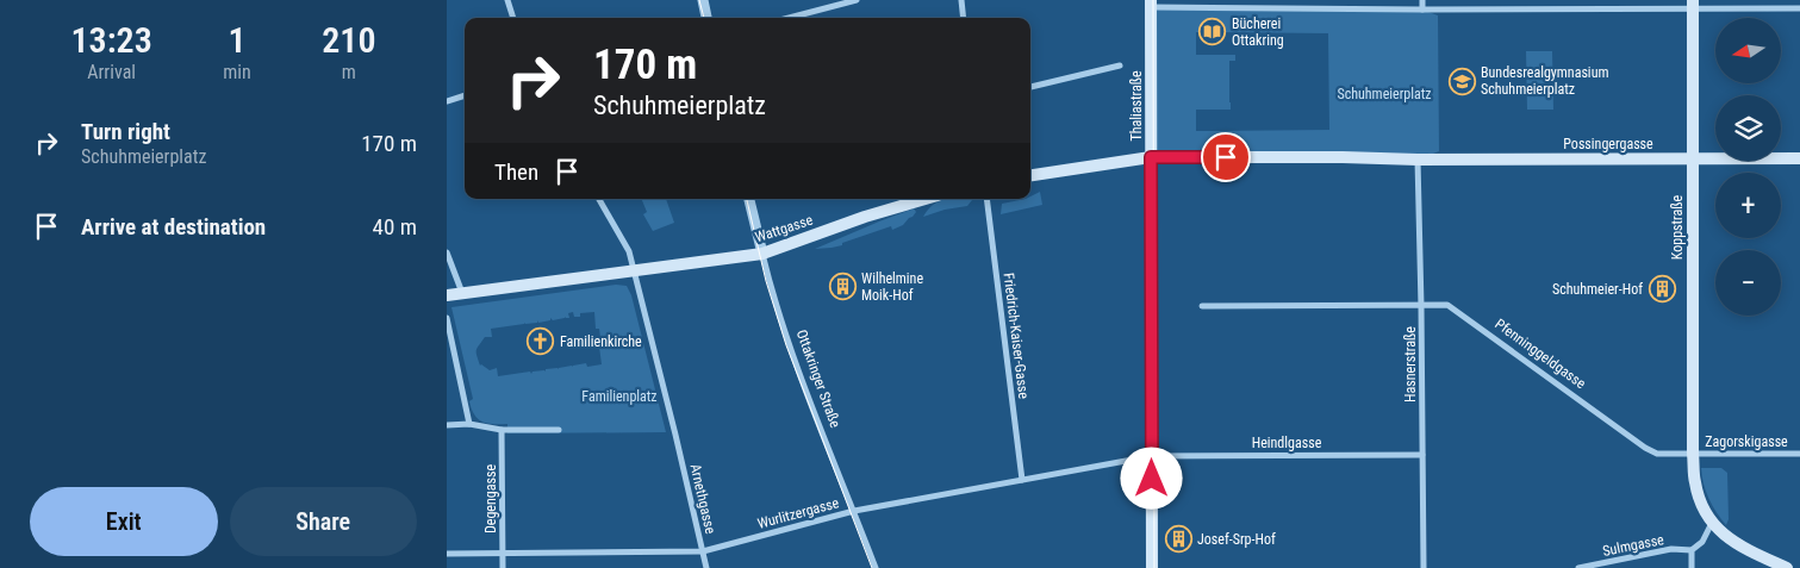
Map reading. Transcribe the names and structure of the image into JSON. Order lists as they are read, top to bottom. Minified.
{"streets":{"main road":["Thaliastraße","Possingergasse","Koppstraße","Wattgasse"],"street":["Friedrich-Kaiser-Gasse","Pfenninggeldgasse","Hasnerstraße","Ottakringer Straße","Zagorskigasse","Heindlgasse","Degengasse","Arnethgasse","Wurlitzergasse","Sulmgasse"]},"crossings":[["Thaliastraße","Heindlgasse"],["Thaliastraße","Wurlitzergasse"],["Possingergasse","Koppstraße"],["Possingergasse","Hasnerstraße"],["Koppstraße","Pfenninggeldgasse"],["Koppstraße","Zagorskigasse"],["Wattgasse","Ottakringer Straße"],["Wattgasse","Arnethgasse"],["Friedrich-Kaiser-Gasse","Wurlitzergasse"],["Pfenninggeldgasse","Hasnerstraße"],["Pfenninggeldgasse","Zagorskigasse"],["Hasnerstraße","Heindlgasse"],["Ottakringer Straße","Wurlitzergasse"],["Heindlgasse","Wurlitzergasse"],["Degengasse","Wurlitzergasse"],["Arnethgasse","Wurlitzergasse"]],"parks":["Schuhmeierplatz","Familienplatz"],"places":{"library":["Bücherei Ottakring"],"school or university":["Bundesrealgymnasium Schuhmeierplatz"],"building":["Wilhelmine Moik-Hof","Schuhmeier-Hof","Josef-Srp-Hof"],"church":["Familienkirche"]},"north":"left","page":{"eta":["13:23","Arrival","1","min","210","m"],"map_buttons":["+","−"],"turn":["170 m","Schuhmeierplatz"],"list":[{"name":"Turn right","note":"Schuhmeierplatz","value":"170 m"},{"name":"Arrive at destination","value":"40 m"}],"then":"Then","buttons":["Exit","Share"]}}
